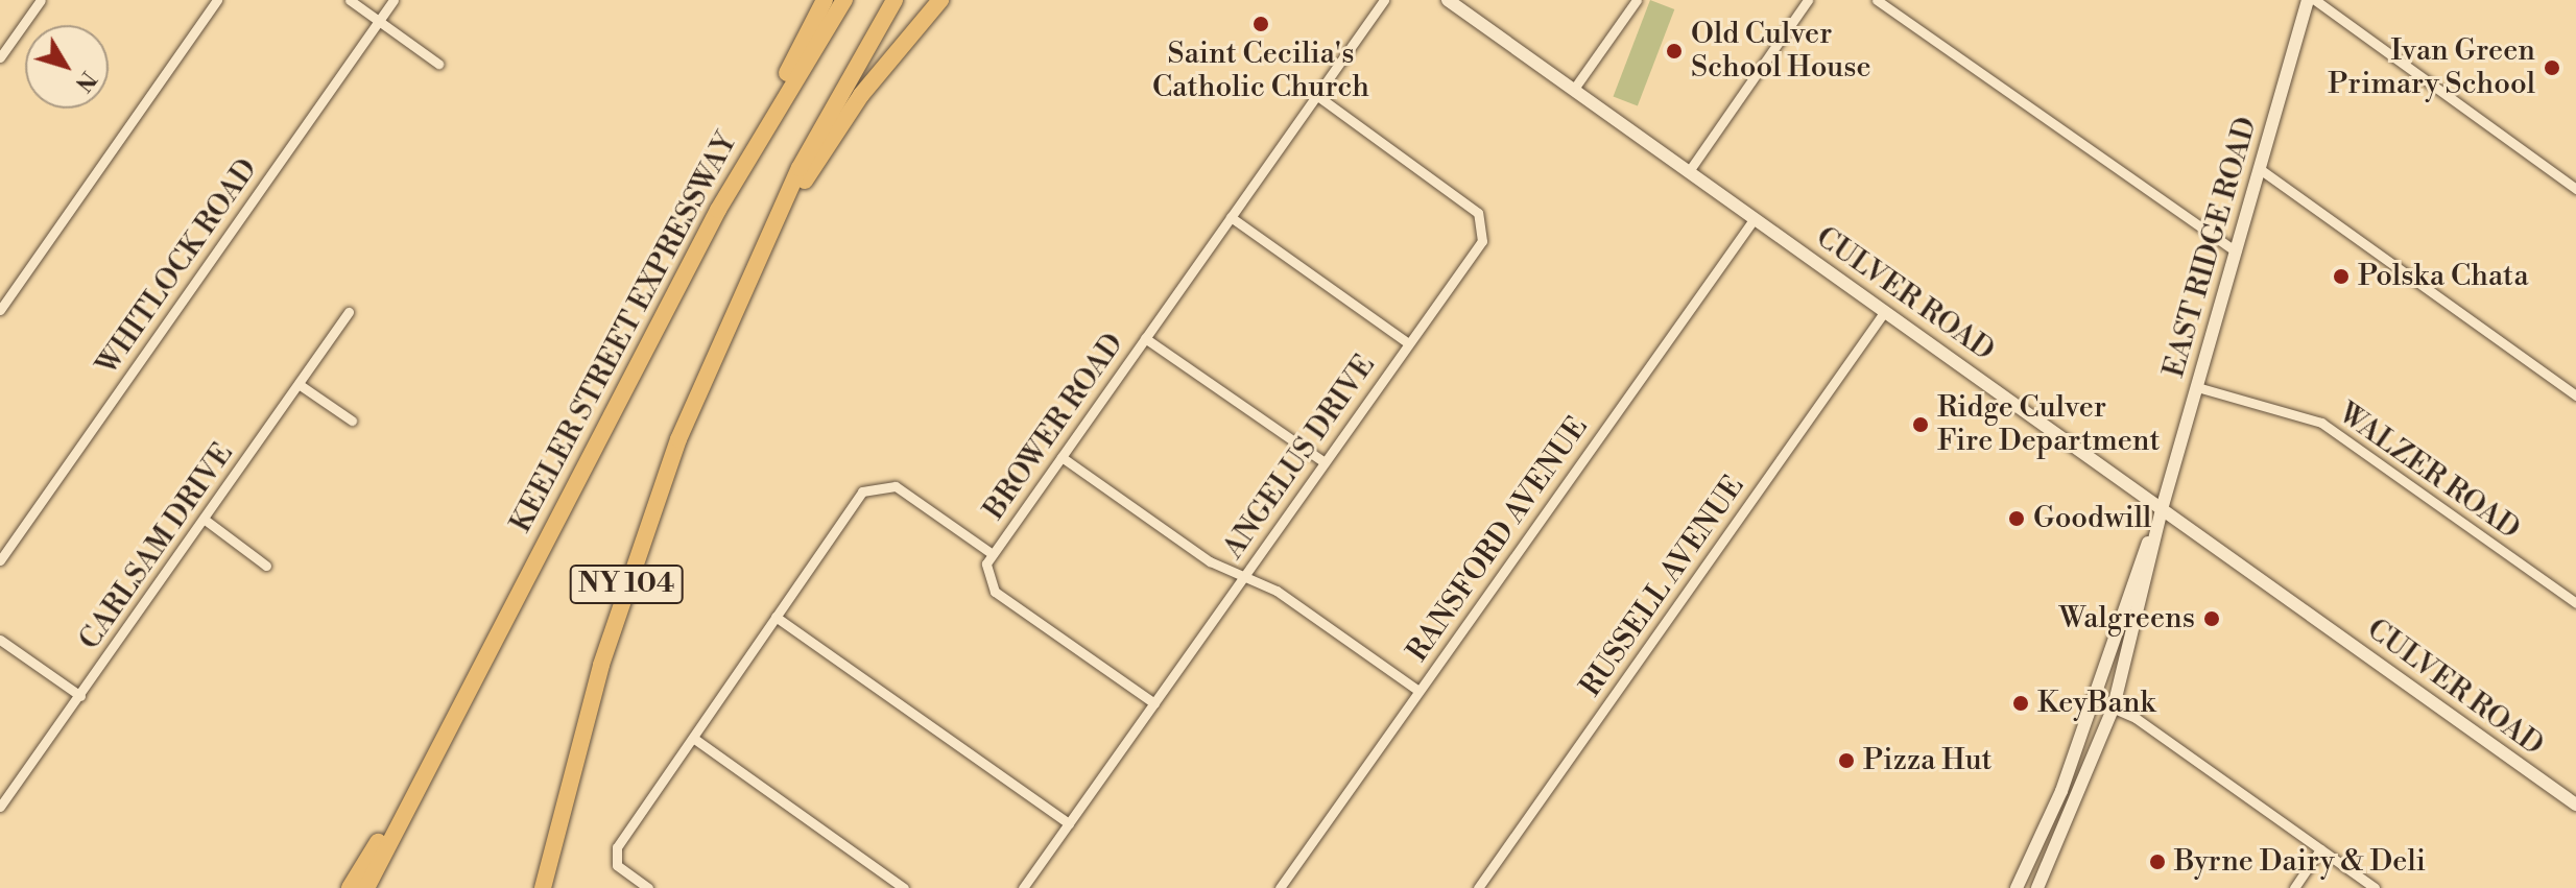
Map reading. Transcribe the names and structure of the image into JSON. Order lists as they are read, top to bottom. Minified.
{"streets":{"highway":["KEELER STREET EXPRESSWAY","NY 104"],"main road":["EAST RIDGE ROAD","CULVER ROAD"],"street":["WHITLOCK ROAD","BROWER ROAD","ANGELUS DRIVE","WALZER ROAD","RANSFORD AVENUE","CARLSAM DRIVE","RUSSELL AVENUE"]},"crossings":[["EAST RIDGE ROAD","CULVER ROAD"],["EAST RIDGE ROAD","WALZER ROAD"],["CULVER ROAD","RANSFORD AVENUE"],["CULVER ROAD","RUSSELL AVENUE"],["KEELER STREET EXPRESSWAY","NY 104"],["BROWER ROAD","ANGELUS DRIVE"]],"places":["Saint Cecilia's Catholic Church","Old Culver School House","Ivan Green Primary School","Polska Chata","Ridge Culver Fire Department","Goodwill","Walgreens","KeyBank","Pizza Hut","Byrne Dairy & Deli"],"north":"bottom right"}
